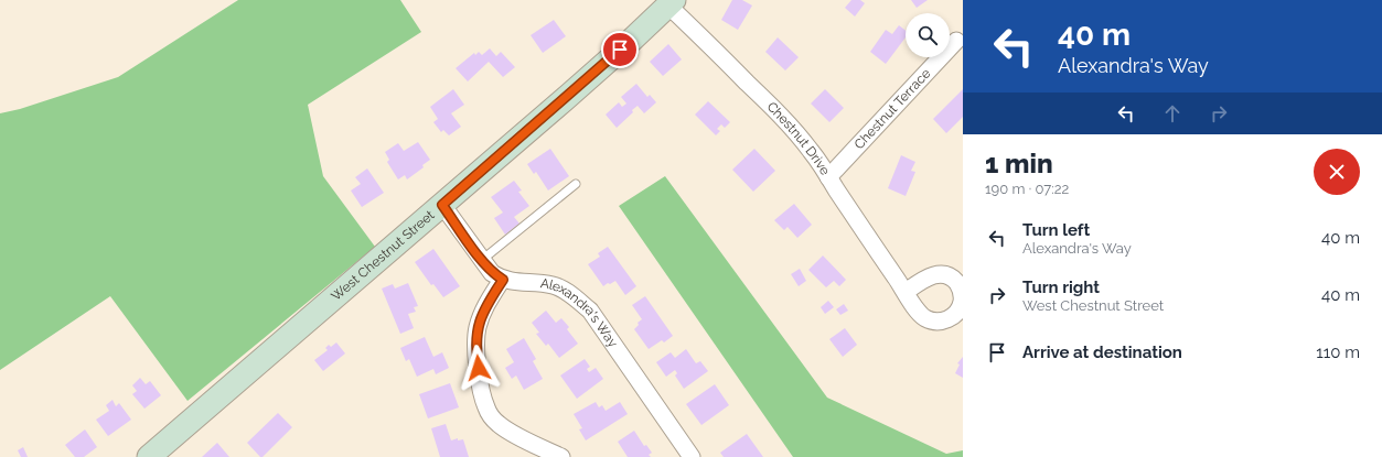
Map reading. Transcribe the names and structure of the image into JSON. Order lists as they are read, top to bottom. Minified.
{"streets":{"main road":["West Chestnut Street"],"street":["Chestnut Terrace","Chestnut Drive","Alexandra's Way"]},"crossings":[["Chestnut Terrace","Chestnut Drive"],["Chestnut Drive","West Chestnut Street"]],"page":{"turn":["40 m","Alexandra's Way"],"heading":["1 min","190 m · 07:22"],"list":[{"name":"Turn left","note":"Alexandra's Way","value":"40 m"},{"name":"Turn right","note":"West Chestnut Street","value":"40 m"},{"name":"Arrive at destination","value":"110 m"}]}}
